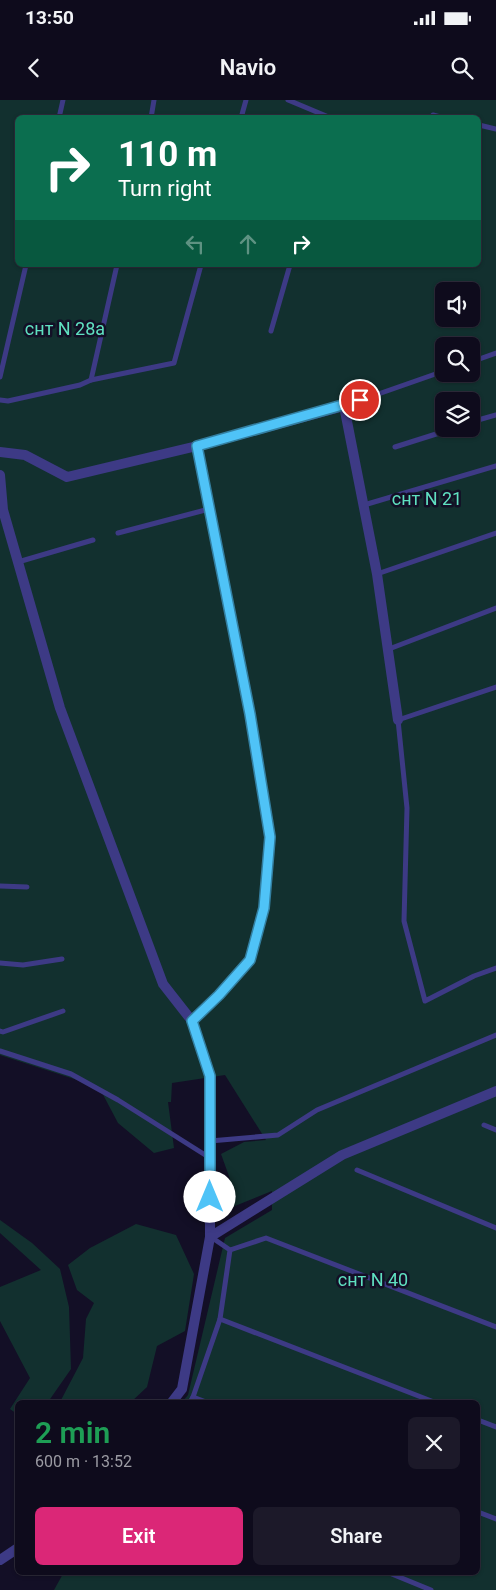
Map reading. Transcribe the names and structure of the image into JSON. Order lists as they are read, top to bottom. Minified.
{"parks":["снт N 28а","снт N 21","снт N 40"],"page":{"status":"13:50","header":"Navio","turn":["110 m","Turn right"],"heading":["2 min","600 m · 13:52"],"buttons":["Exit","Share"]}}
